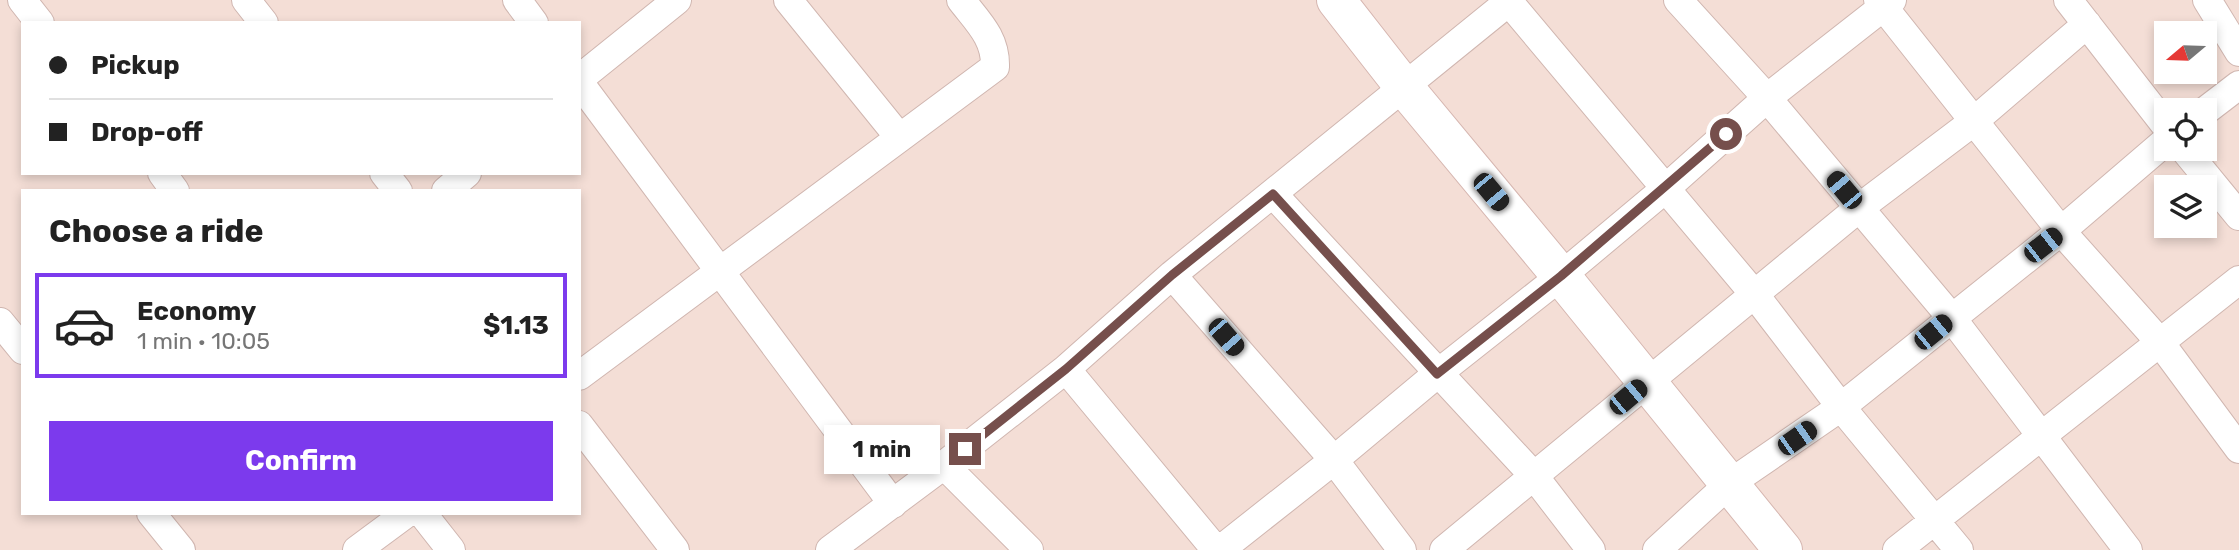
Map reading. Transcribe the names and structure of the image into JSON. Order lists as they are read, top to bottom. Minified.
{"north":"left","page":{"banner":["Pickup","Drop-off"],"heading":"Choose a ride","list":[{"name":"Economy","note":"1 min · 10:05","value":"$1.13"}],"buttons":"Confirm","bubble":"1 min"}}
